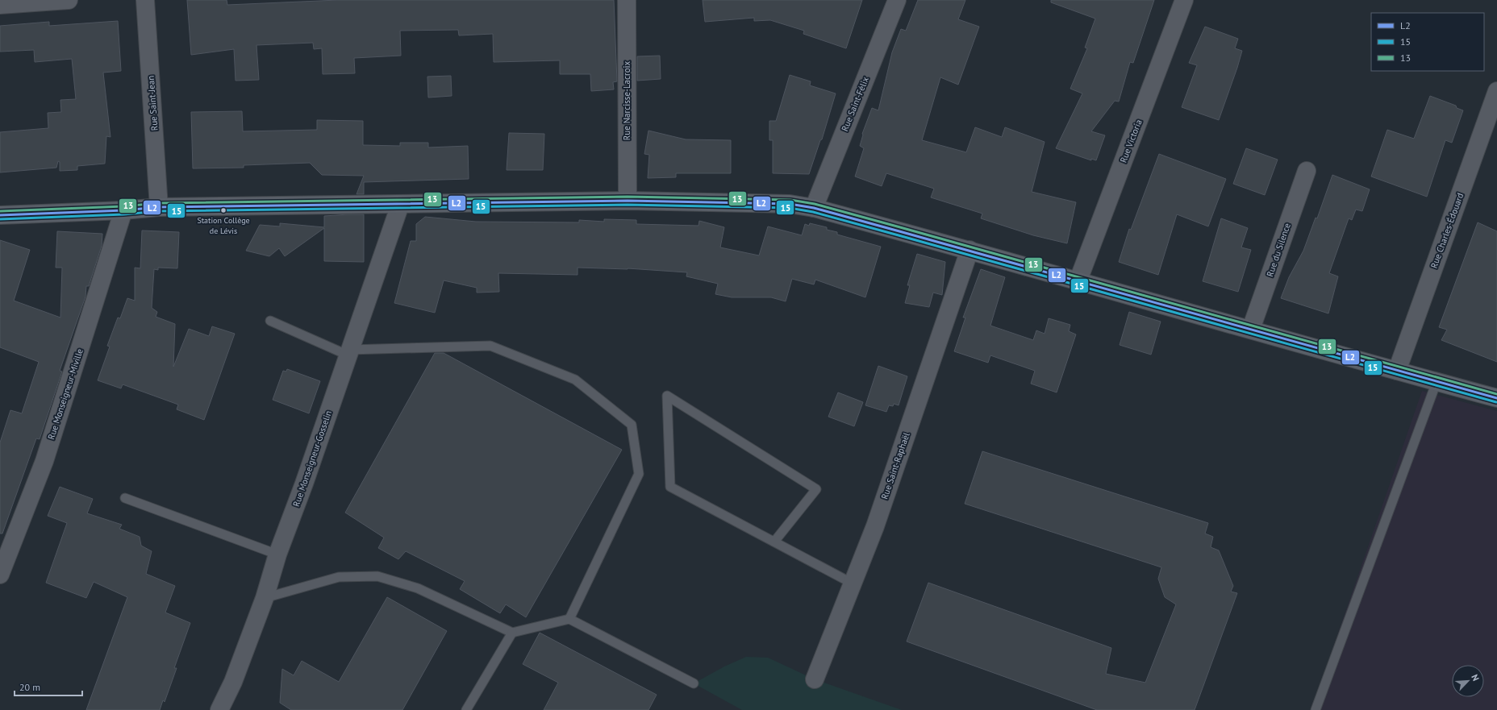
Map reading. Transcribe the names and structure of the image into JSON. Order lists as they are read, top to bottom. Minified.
{"streets":{"street":["Rue Narcisse-Lacroix","Rue Saint-Jean","Rue Saint-Félix","Rue Victoria","Rue Charles-Édouard","Rue du Silence","Rue Monseigneur-Miville","Rue Monseigneur-Gosselin","Rue Saint-Raphaël"]},"places":["Station Collège de Lévis"],"lines":["transit line 13","transit line L2","transit line 15"],"legend":["L2","15","13"],"scale_bar":"20 m","north":"top right"}
